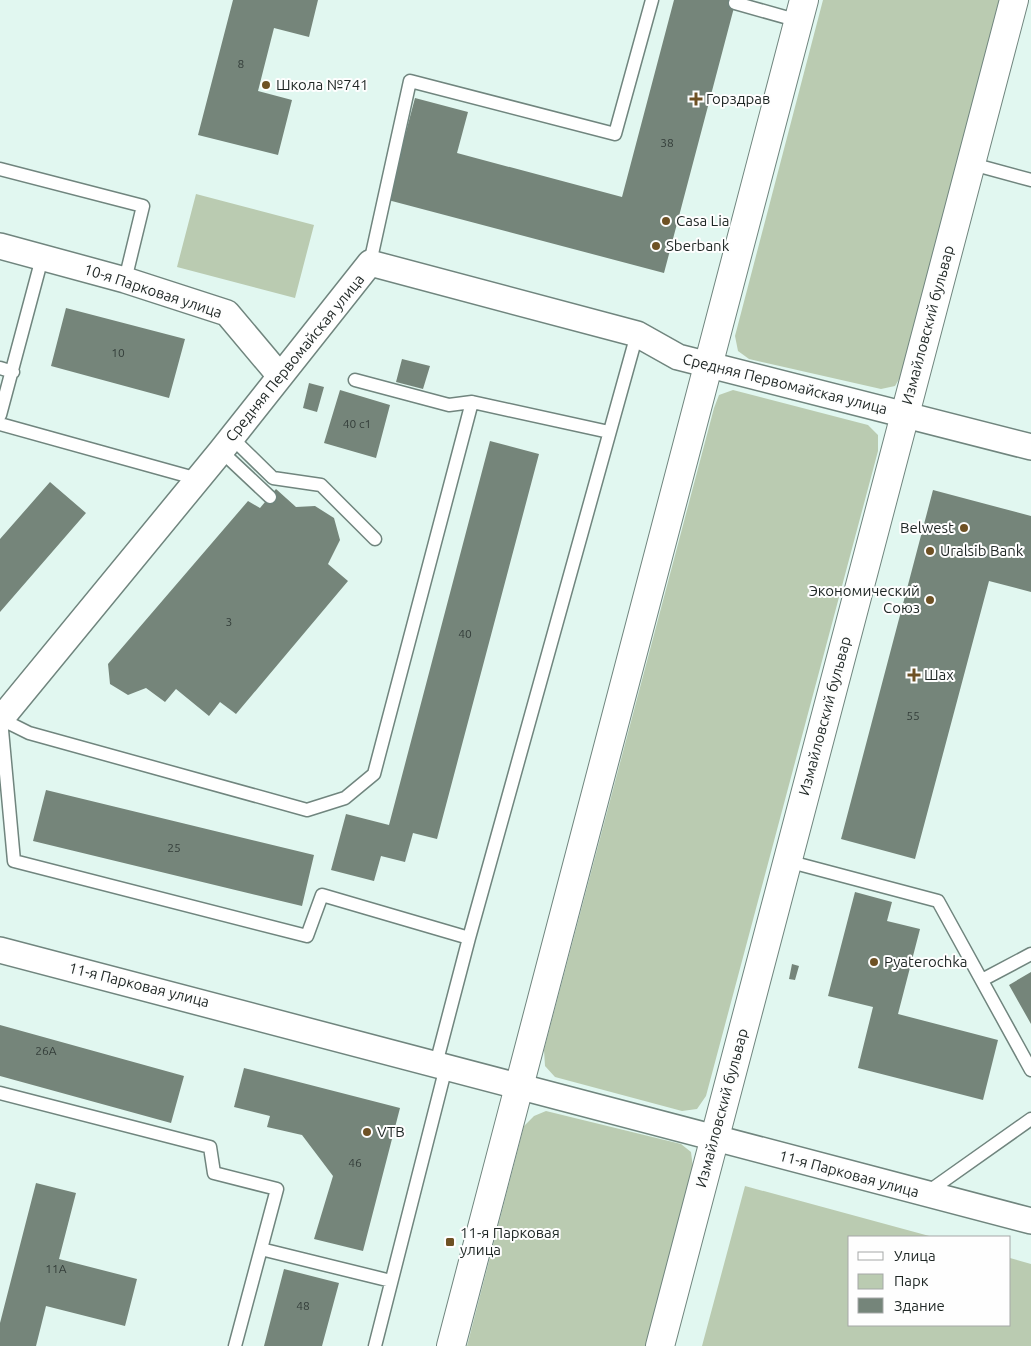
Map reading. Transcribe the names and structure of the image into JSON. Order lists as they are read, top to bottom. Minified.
{"streets":{"street":["10-я Парковая улица","Измайловский бульвар","Средняя Первомайская улица","11-я Парковая улица"]},"crossings":[["10-я Парковая улица","Средняя Первомайская улица"],["Измайловский бульвар","Средняя Первомайская улица"],["Измайловский бульвар","11-я Парковая улица"]],"places":{"other":["Школа №741","Casa Lia","Sberbank","Belwest","Uralsib Bank","Экономический Союз","Pyaterochka","VTB"],"health":["Горздрав","Шах"],"transit":["11-я Парковая улица"]},"house_numbers":["8","38","10","40 с1","3","40","55","25","26А","46","11А","48"],"legend":["Улица","Парк","Здание"]}
